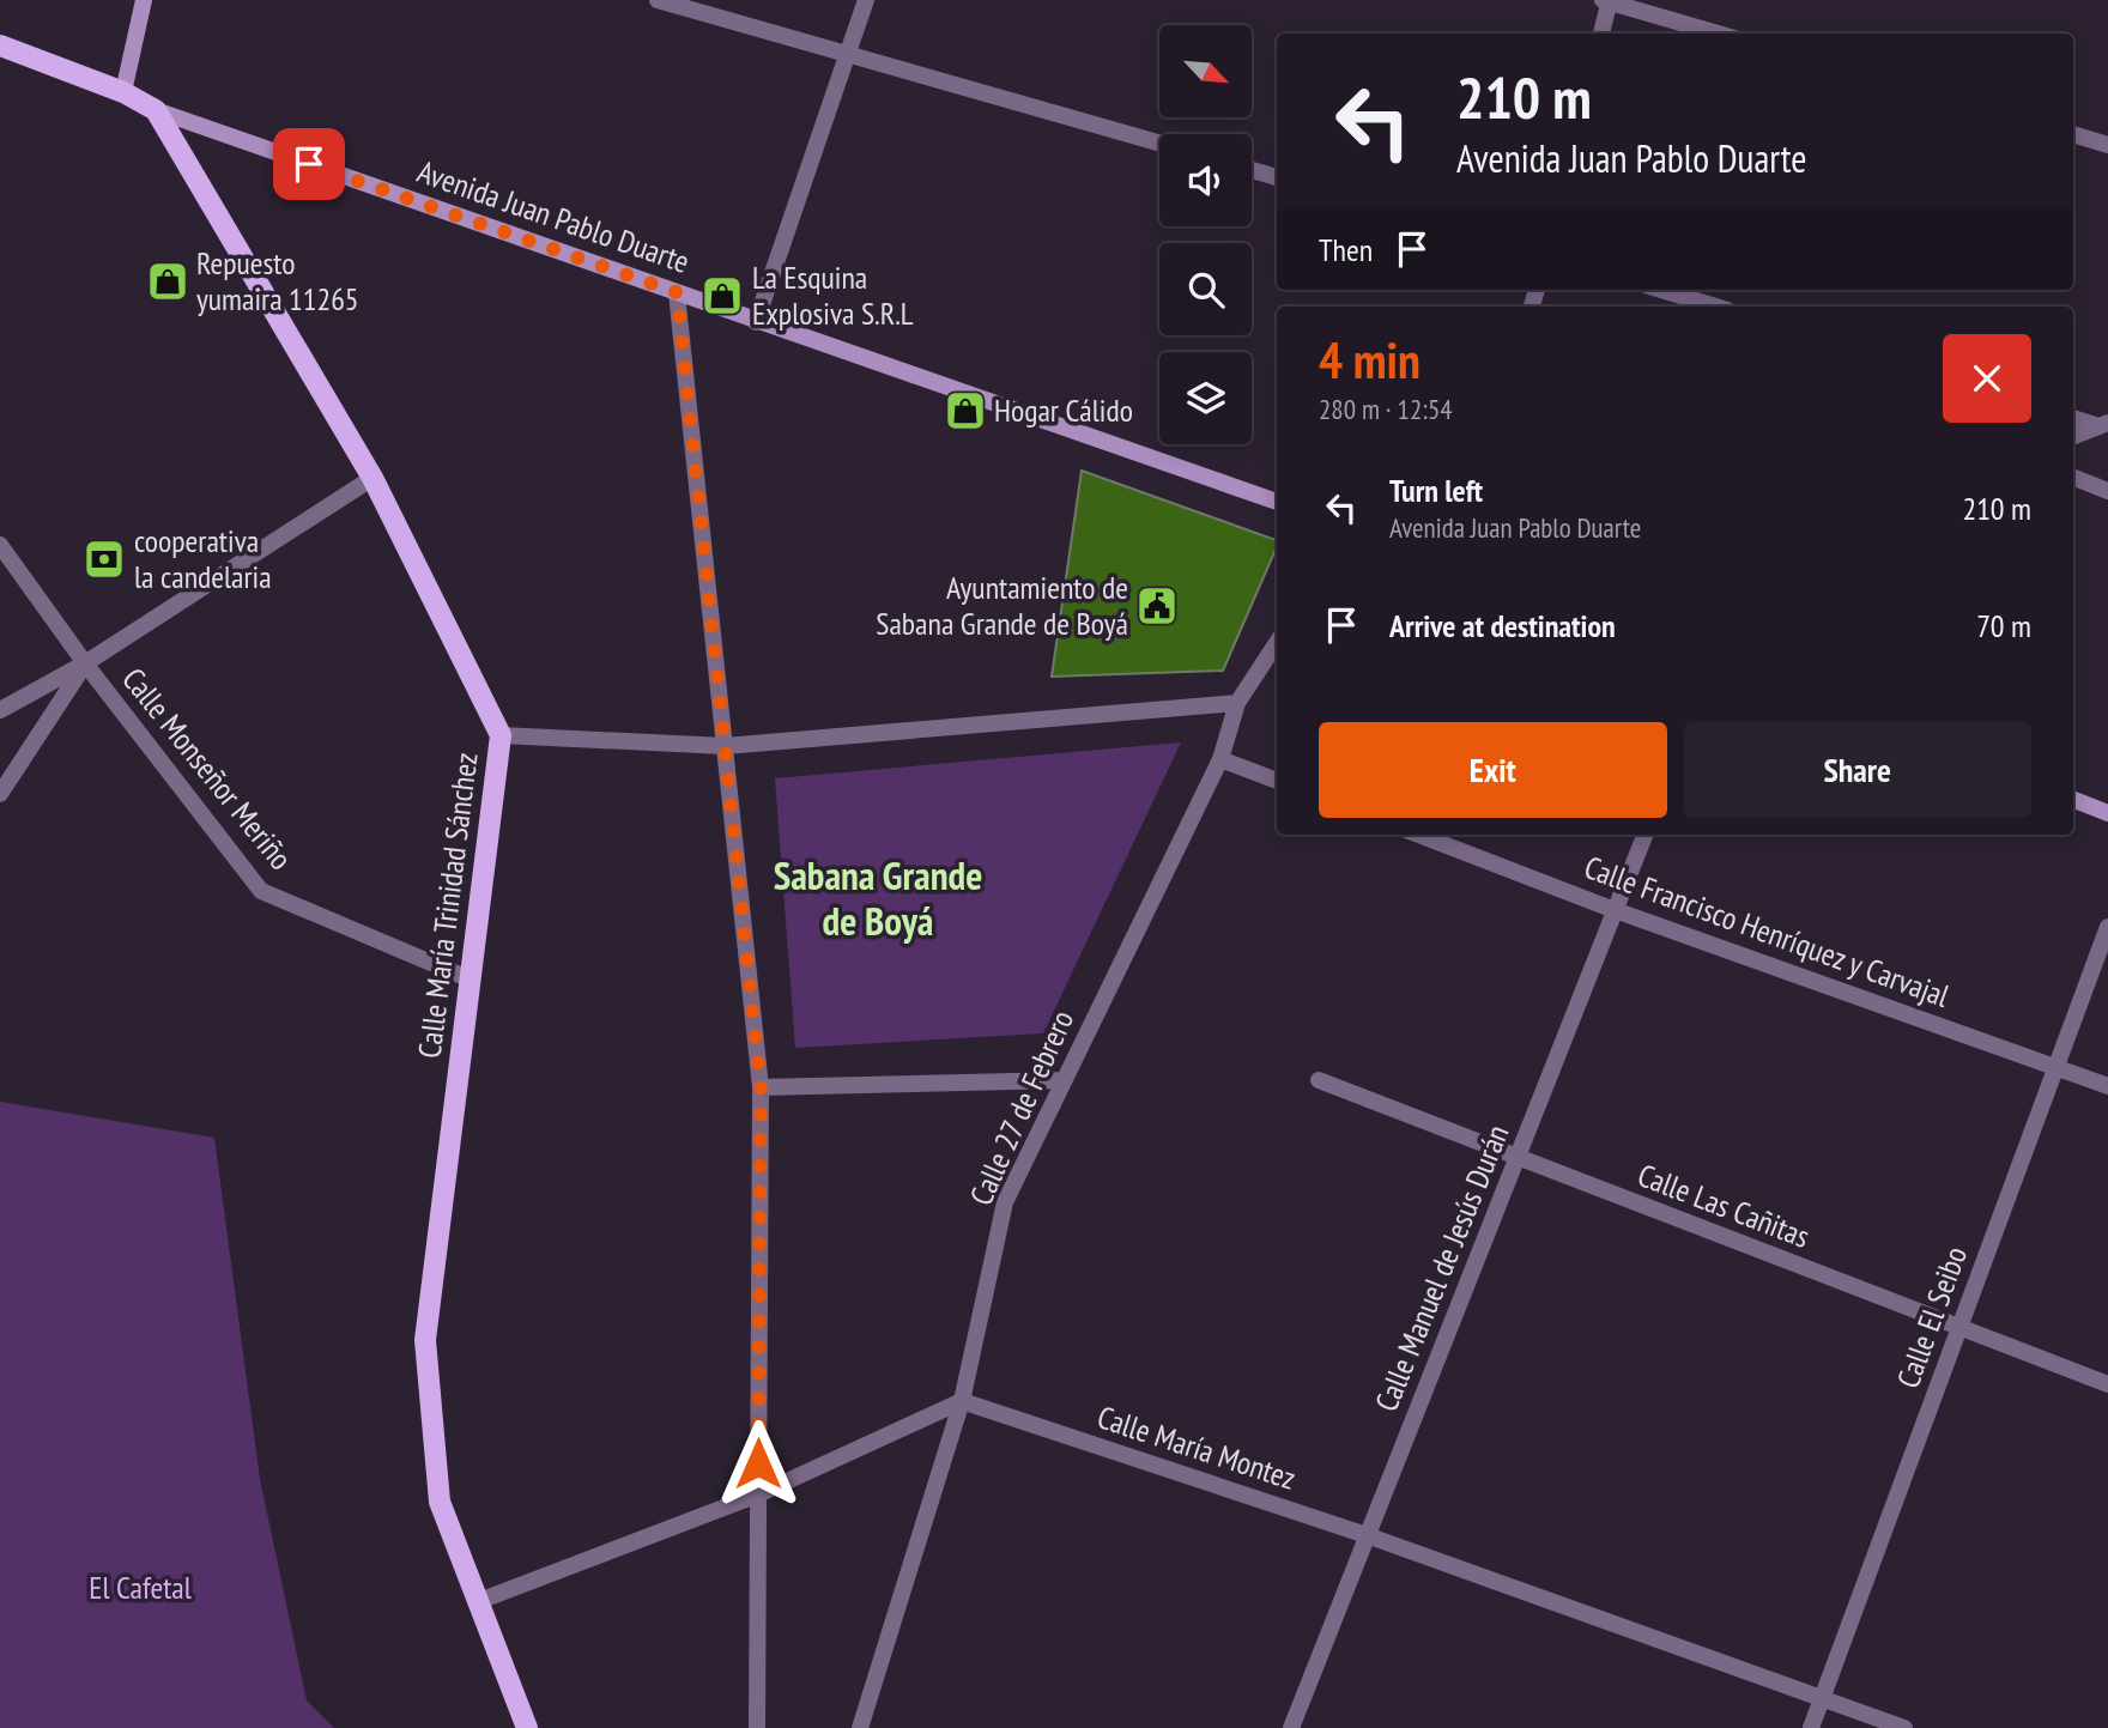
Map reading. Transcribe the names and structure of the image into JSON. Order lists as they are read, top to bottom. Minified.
{"streets":{"main road":["Avenida Juan Pablo Duarte","Calle María Trinidad Sánchez"],"street":["Calle Monseñor Meriño","Calle Francisco Henríquez y Carvajal","Calle 27 de Febrero","Calle Las Cañitas","Calle Manuel de Jesús Durán","Calle El Seibo","Calle María Montez"]},"crossings":[["Avenida Juan Pablo Duarte","Calle María Trinidad Sánchez"],["Calle Monseñor Meriño","Calle María Trinidad Sánchez"],["Calle Francisco Henríquez y Carvajal","Calle Manuel de Jesús Durán"],["Calle Francisco Henríquez y Carvajal","Calle El Seibo"],["Calle 27 de Febrero","Calle María Montez"],["Calle Las Cañitas","Calle Manuel de Jesús Durán"],["Calle Las Cañitas","Calle El Seibo"],["Calle Manuel de Jesús Durán","Calle María Montez"],["Calle El Seibo","Calle María Montez"]],"districts":["Sabana Grande de Boyá"],"parks":["El Cafetal"],"places":{"shop":["Repuesto yumaira 11265","La Esquina Explosiva S.R.L","Hogar Cálido"],"bank":["cooperativa la candelaria"],"public building":["Ayuntamiento de Sabana Grande de Boyá"]},"north":"bottom right","page":{"turn":["210 m","Avenida Juan Pablo Duarte"],"then":"Then","heading":["4 min","280 m · 12:54"],"list":[{"name":"Turn left","note":"Avenida Juan Pablo Duarte","value":"210 m"},{"name":"Arrive at destination","value":"70 m"}],"buttons":["Exit","Share"]}}
